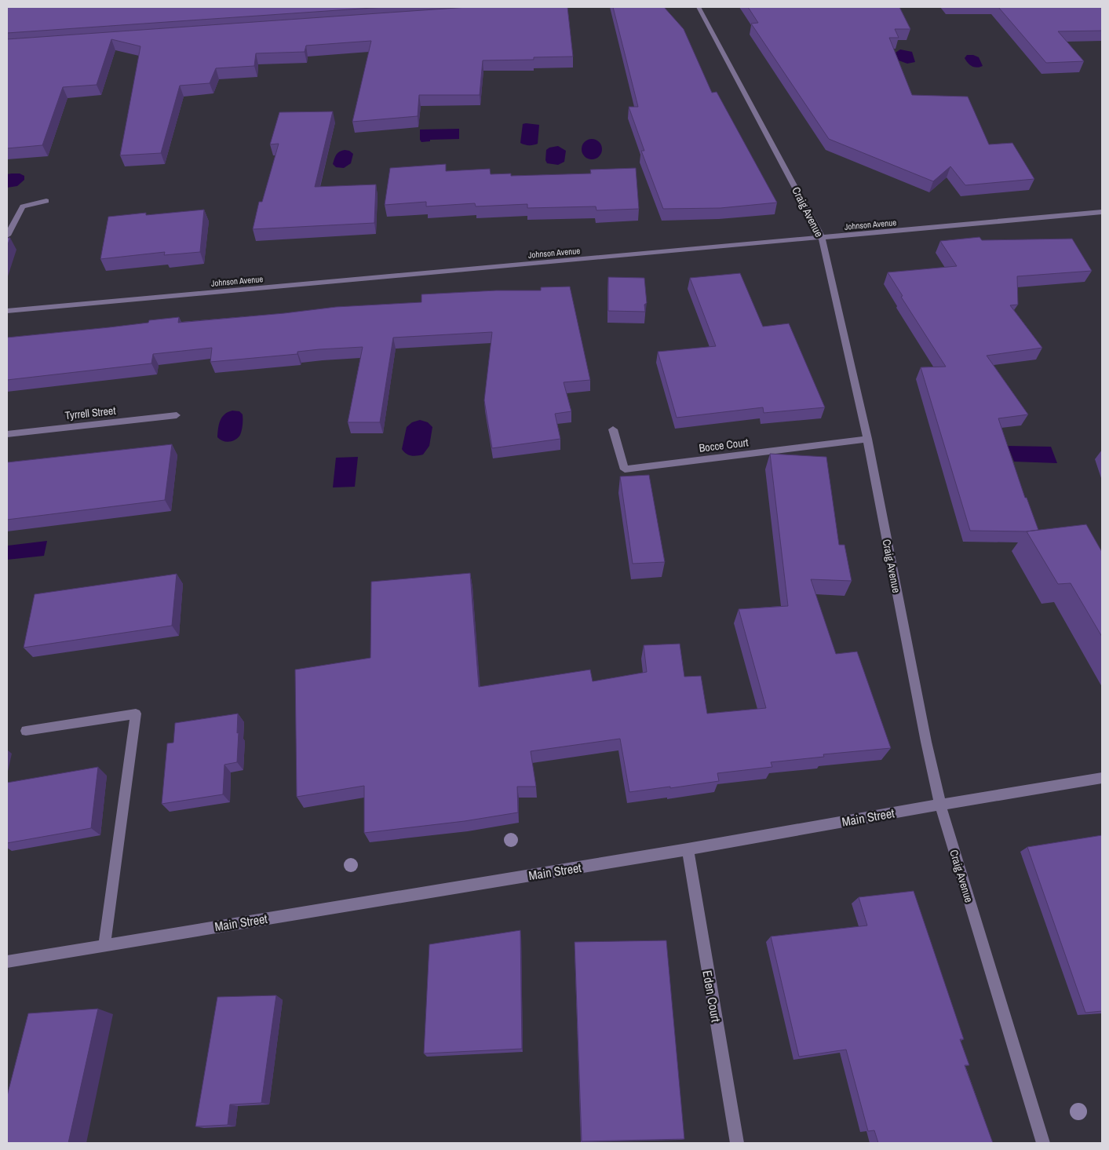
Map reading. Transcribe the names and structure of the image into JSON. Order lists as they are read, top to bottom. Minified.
{"streets":{"street":["Craig Avenue","Johnson Avenue","Tyrrell Street","Bocce Court","Main Street","Eden Court"]},"crossings":[["Craig Avenue","Johnson Avenue"],["Craig Avenue","Bocce Court"],["Craig Avenue","Main Street"],["Main Street","Eden Court"]]}
